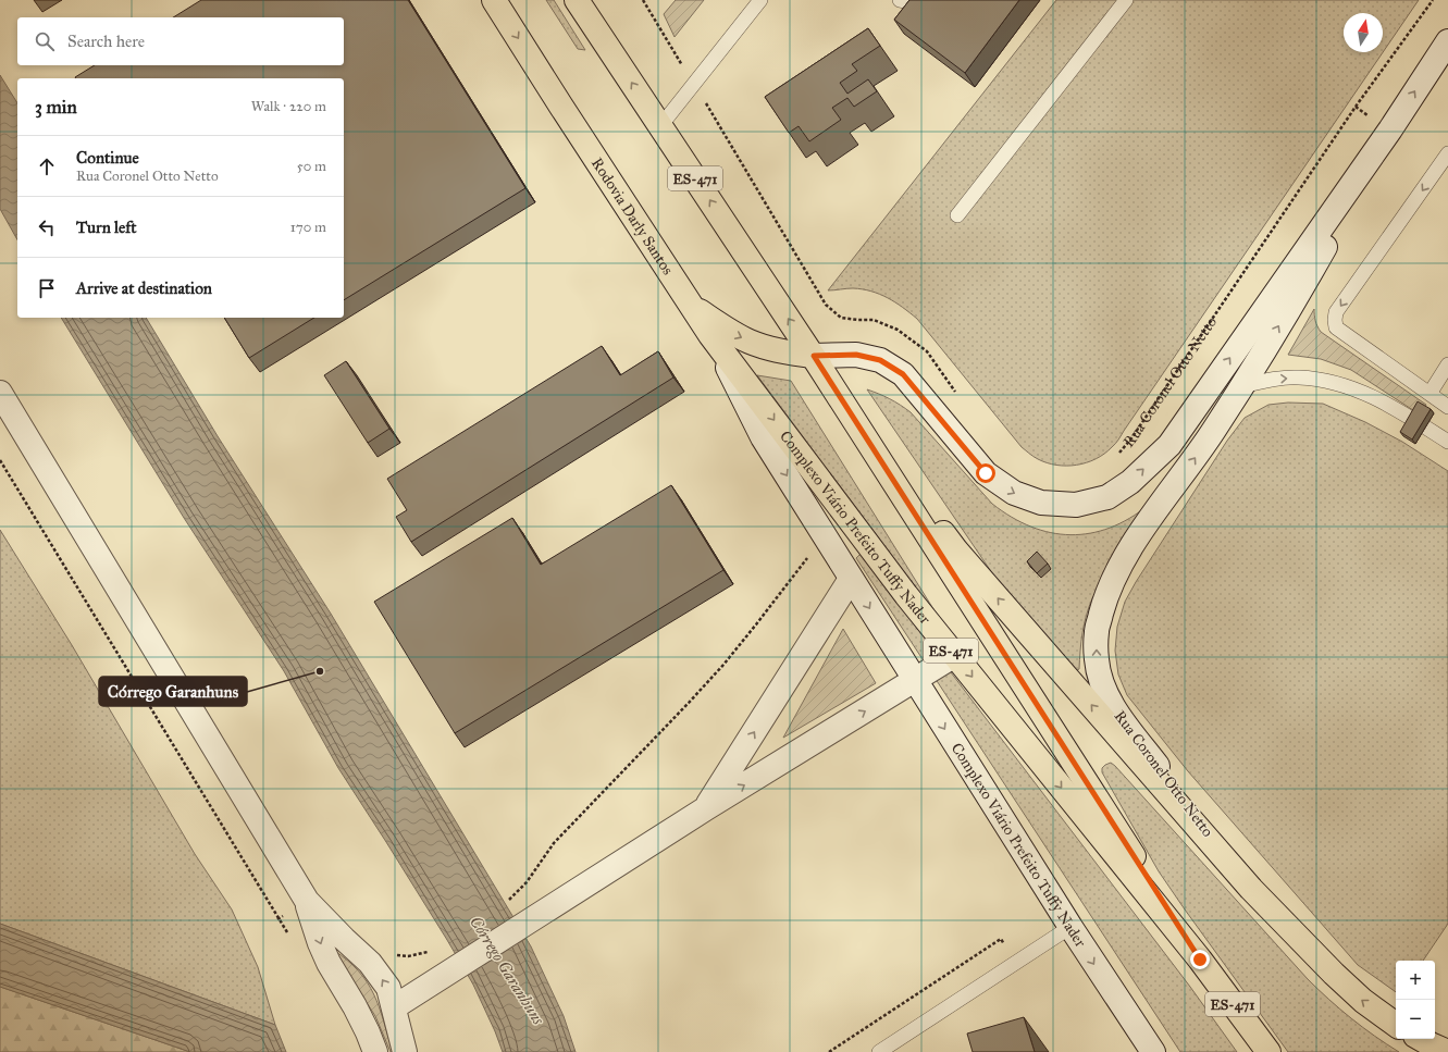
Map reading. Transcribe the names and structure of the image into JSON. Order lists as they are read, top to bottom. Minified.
{"streets":{"main road":["ES-471","Rodovia Darly Santos","Complexo Viário Prefeito Tuffy Nader"],"street":["Rua Coronel Otto Netto"]},"crossings":[["ES-471","Rua Coronel Otto Netto"],["ES-471","Complexo Viário Prefeito Tuffy Nader"],["Rodovia Darly Santos","Complexo Viário Prefeito Tuffy Nader"],["Rua Coronel Otto Netto","Complexo Viário Prefeito Tuffy Nader"]],"water":["Córrego Garanhuns"],"places":["Córrego Garanhuns"],"north":"top","page":{"search":"Search here","heading":["3 min","Walk · 220 m"],"list":[["Continue","Rua Coronel Otto Netto","50 m"],["Turn left","170 m"],"Arrive at destination"],"map_buttons":["+","−"]}}
